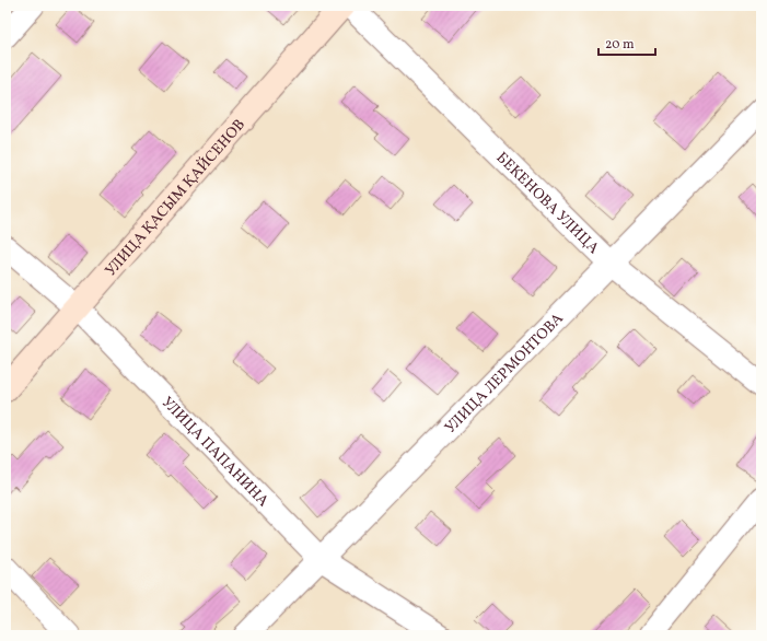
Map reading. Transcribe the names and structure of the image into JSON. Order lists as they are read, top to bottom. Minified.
{"streets":{"street":["УЛИЦА ҚАСЫМ ҚАЙСЕНОВ","БЕКЕНОВА УЛИЦА","УЛИЦА ЛЕРМОНТОВА","УЛИЦА ПАПАНИНА"]},"crossings":[["УЛИЦА ҚАСЫМ ҚАЙСЕНОВ","УЛИЦА ПАПАНИНА"],["БЕКЕНОВА УЛИЦА","УЛИЦА ЛЕРМОНТОВА"],["УЛИЦА ЛЕРМОНТОВА","УЛИЦА ПАПАНИНА"]],"scale_bar":"20 m"}
